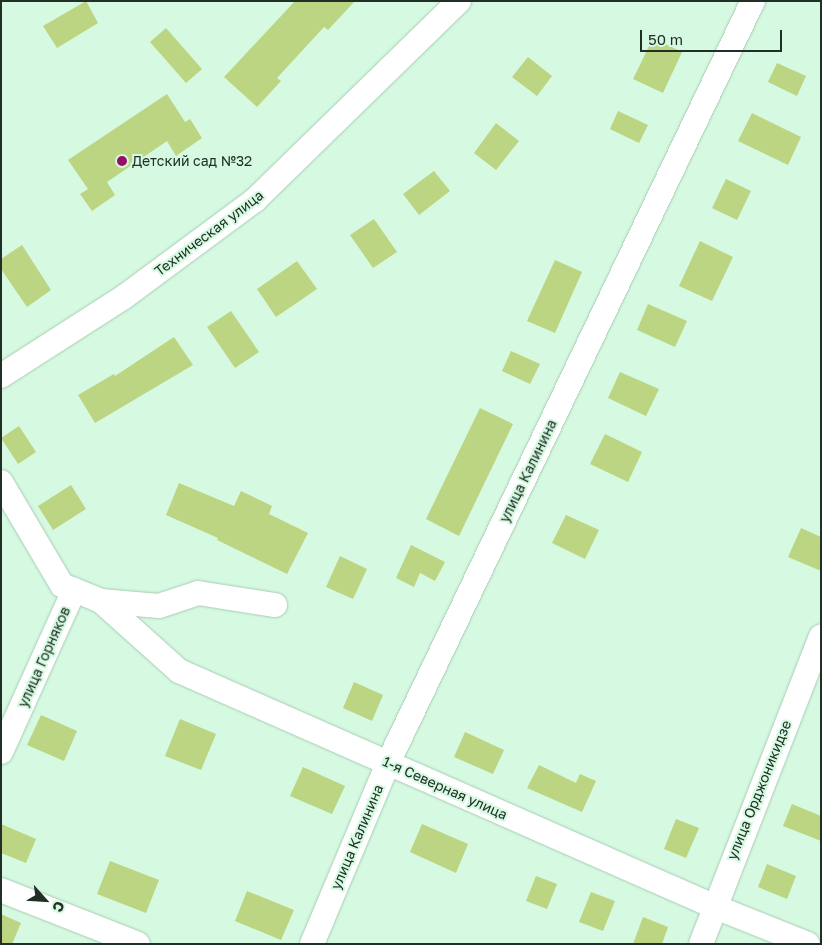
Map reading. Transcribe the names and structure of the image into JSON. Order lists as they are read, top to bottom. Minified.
{"streets":{"street":["Техническая улица","улица Калинина","улица Горняков","1-я Северная улица","улица Орджоникидзе"]},"crossings":[["улица Калинина","1-я Северная улица"],["улица Горняков","1-я Северная улица"],["1-я Северная улица","улица Орджоникидзе"]],"places":["Детский сад №32"],"scale_bar":"50 m","north":"bottom right"}
